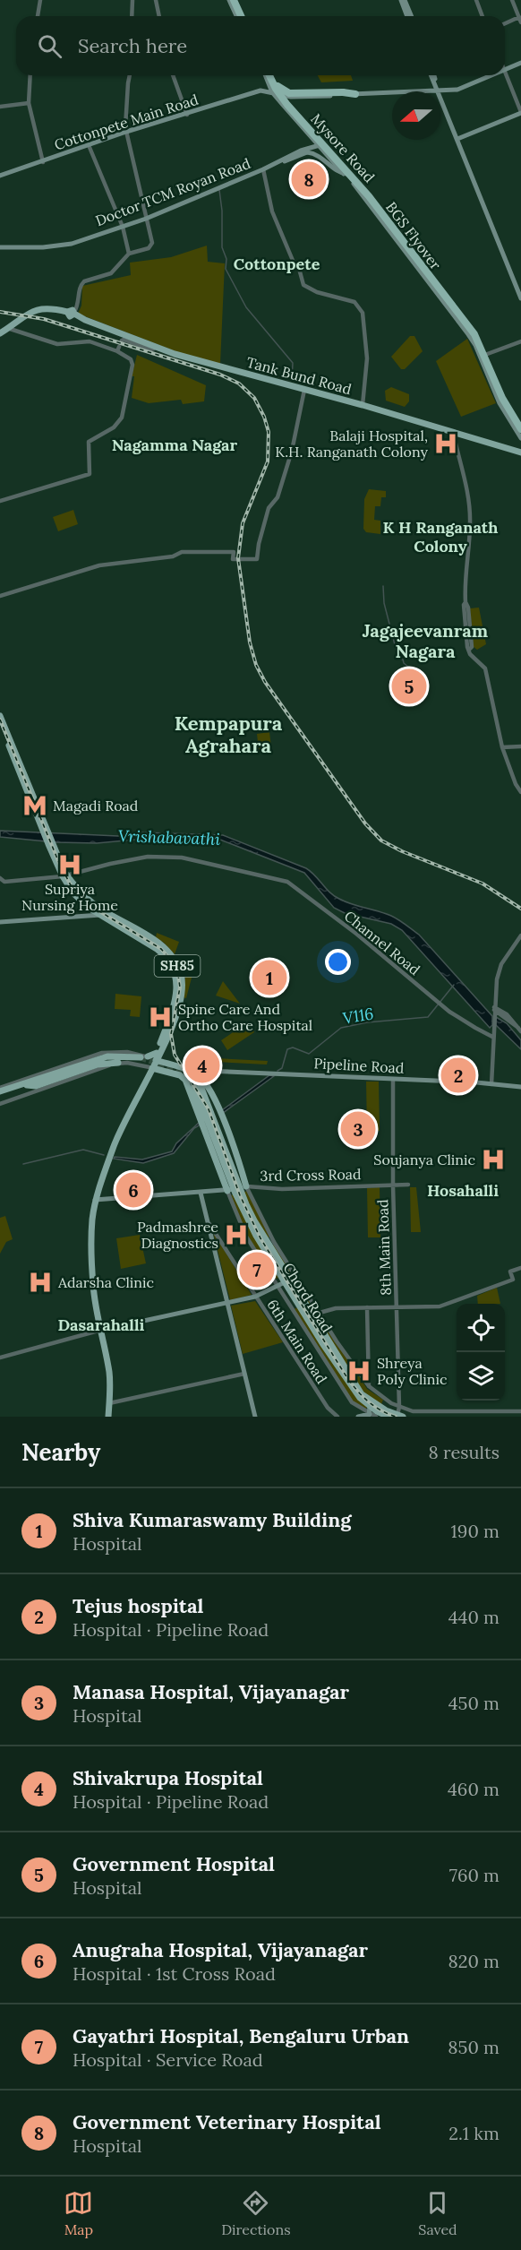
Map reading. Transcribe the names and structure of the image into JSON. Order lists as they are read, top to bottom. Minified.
{"streets":{"highway":["BGS Flyover"],"main road":["Cottonpete Main Road","Mysore Road","Doctor TCM Royan Road","Tank Bund Road","SH85","Pipeline Road","Chord Road"],"street":["Channel Road","3rd Cross Road","8th Main Road","6th Main Road"]},"crossings":[["Cottonpete Main Road","BGS Flyover"],["Mysore Road","Doctor TCM Royan Road"],["Mysore Road","BGS Flyover"],["Doctor TCM Royan Road","BGS Flyover"],["Channel Road","SH85"],["Pipeline Road","8th Main Road"],["3rd Cross Road","8th Main Road"],["3rd Cross Road","Chord Road"],["8th Main Road","Chord Road"]],"districts":["Cottonpete","Nagamma Nagar","K H Ranganath Colony","Jagajeevanram Nagara","Kempapura Agrahara","Hosahalli","Dasarahalli"],"water":["Vrishabavathi","V116"],"places":{"hospital":["Balaji Hospital, K.H. Ranganath Colony","Supriya Nursing Home","Spine Care And Ortho Care Hospital","Soujanya Clinic","Padmashree Diagnostics","Adarsha Clinic","Shreya Poly Clinic"],"metro station":["Magadi Road"]},"north":"left","page":{"search":"Search here","pins":["8","5","1","4","2","3","6","7"],"heading":["Nearby","8 results"],"list":[{"mark":"1","name":"Shiva Kumaraswamy Building","note":"Hospital","value":"190 m"},{"mark":"2","name":"Tejus hospital","note":"Hospital · Pipeline Road","value":"440 m"},{"mark":"3","name":"Manasa Hospital, Vijayanagar","note":"Hospital","value":"450 m"},{"mark":"4","name":"Shivakrupa Hospital","note":"Hospital · Pipeline Road","value":"460 m"},{"mark":"5","name":"Government Hospital","note":"Hospital","value":"760 m"},{"mark":"6","name":"Anugraha Hospital, Vijayanagar","note":"Hospital · 1st Cross Road","value":"820 m"},{"mark":"7","name":"Gayathri Hospital, Bengaluru Urban","note":"Hospital · Service Road","value":"850 m"},{"mark":"8","name":"Government Veterinary Hospital","note":"Hospital","value":"2.1 km"}],"nav":["Map","Directions","Saved"]}}
